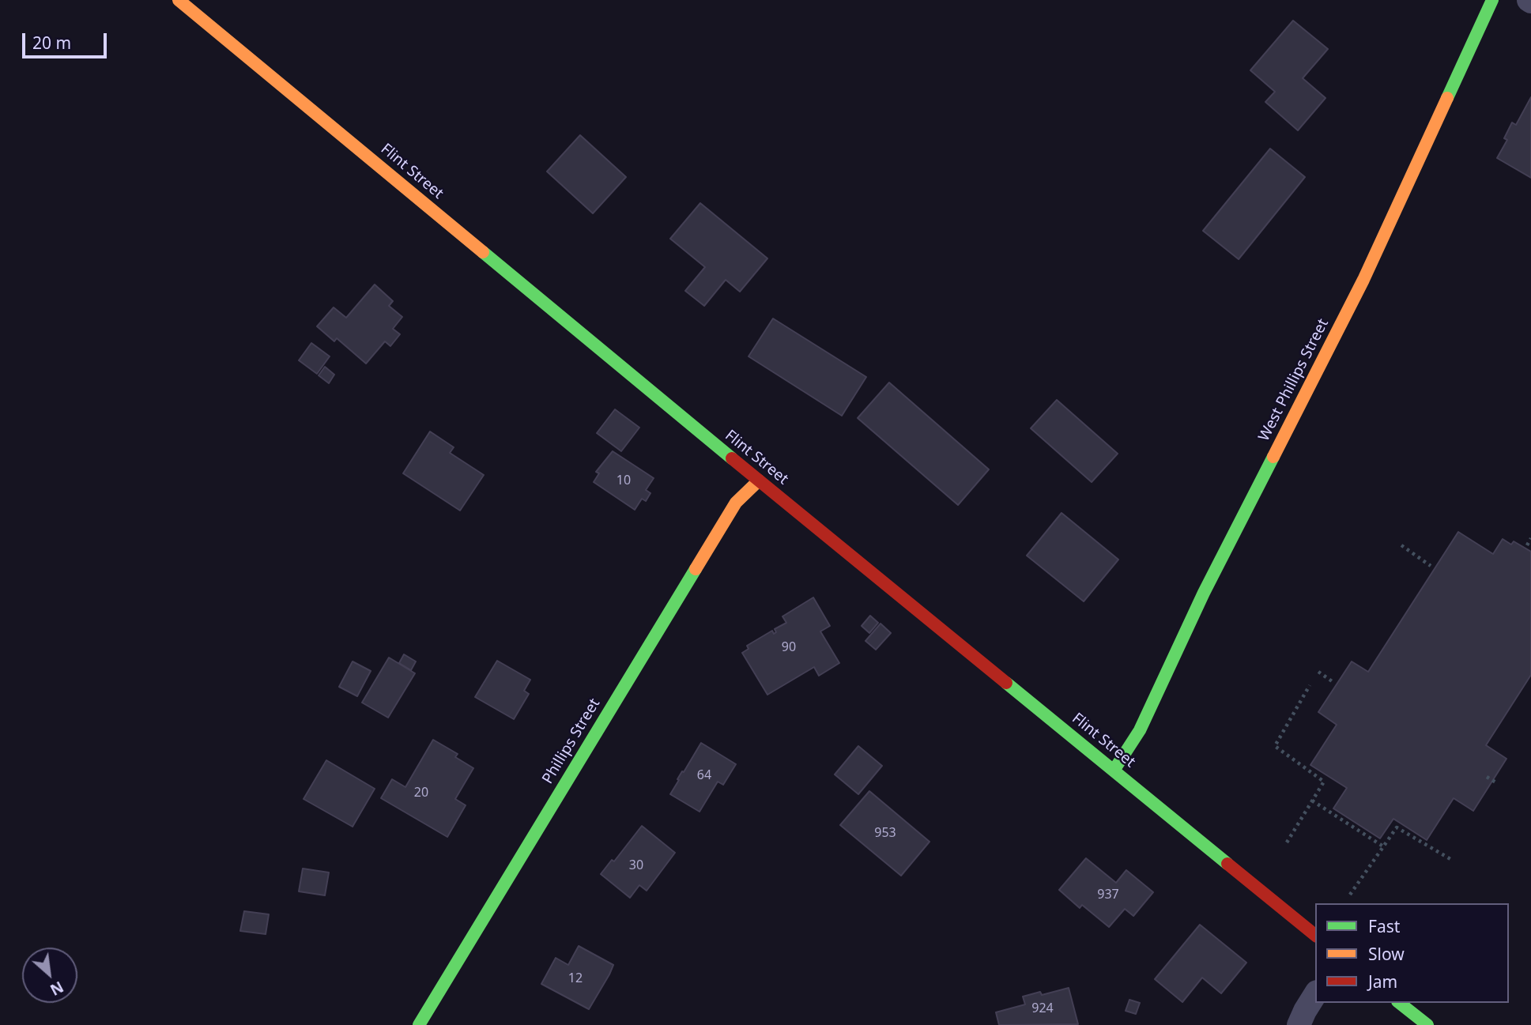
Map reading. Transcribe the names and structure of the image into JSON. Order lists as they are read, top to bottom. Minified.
{"streets":{"street":["Flint Street","West Phillips Street","Phillips Street"]},"crossings":[["Flint Street","West Phillips Street"],["Flint Street","Phillips Street"]],"house_numbers":["10","90","64","20","953","30","937","12","924"],"legend":["Fast","Slow","Jam"],"scale_bar":"20 m","north":"bottom right"}
